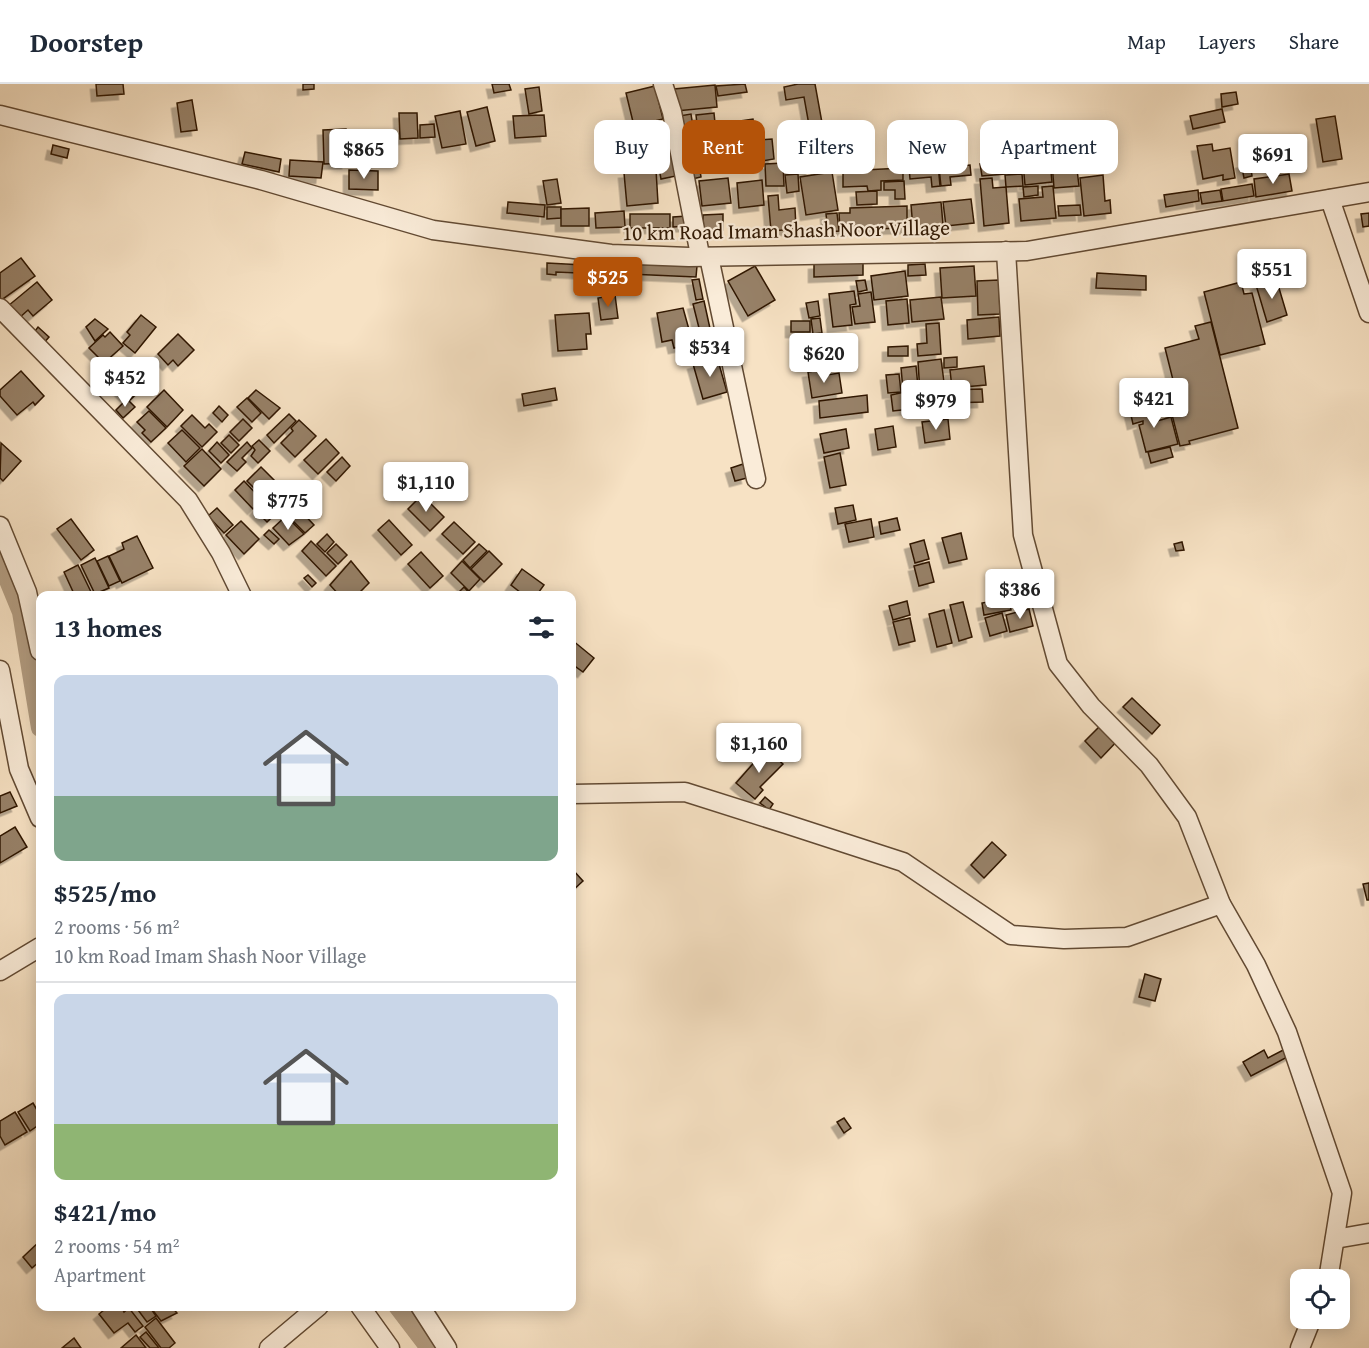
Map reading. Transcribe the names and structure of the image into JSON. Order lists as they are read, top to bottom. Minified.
{"streets":{"street":["10 km Road Imam Shash Noor Village"]},"page":{"header":"Doorstep","nav":["Map","Layers","Share"],"chip":["Buy","Rent","Filters","New","Apartment"],"price":["$865","$691","$551","$525","$534","$620","$452","$421","$979","$1,110","$775","$386","$1,160"],"heading":"13 homes","list":[{"name":"$525/mo","note":"2 rooms · 56 m² · 10 km Road Imam Shash Noor Village"},{"name":"$421/mo","note":"2 rooms · 54 m² · Apartment"}]}}
